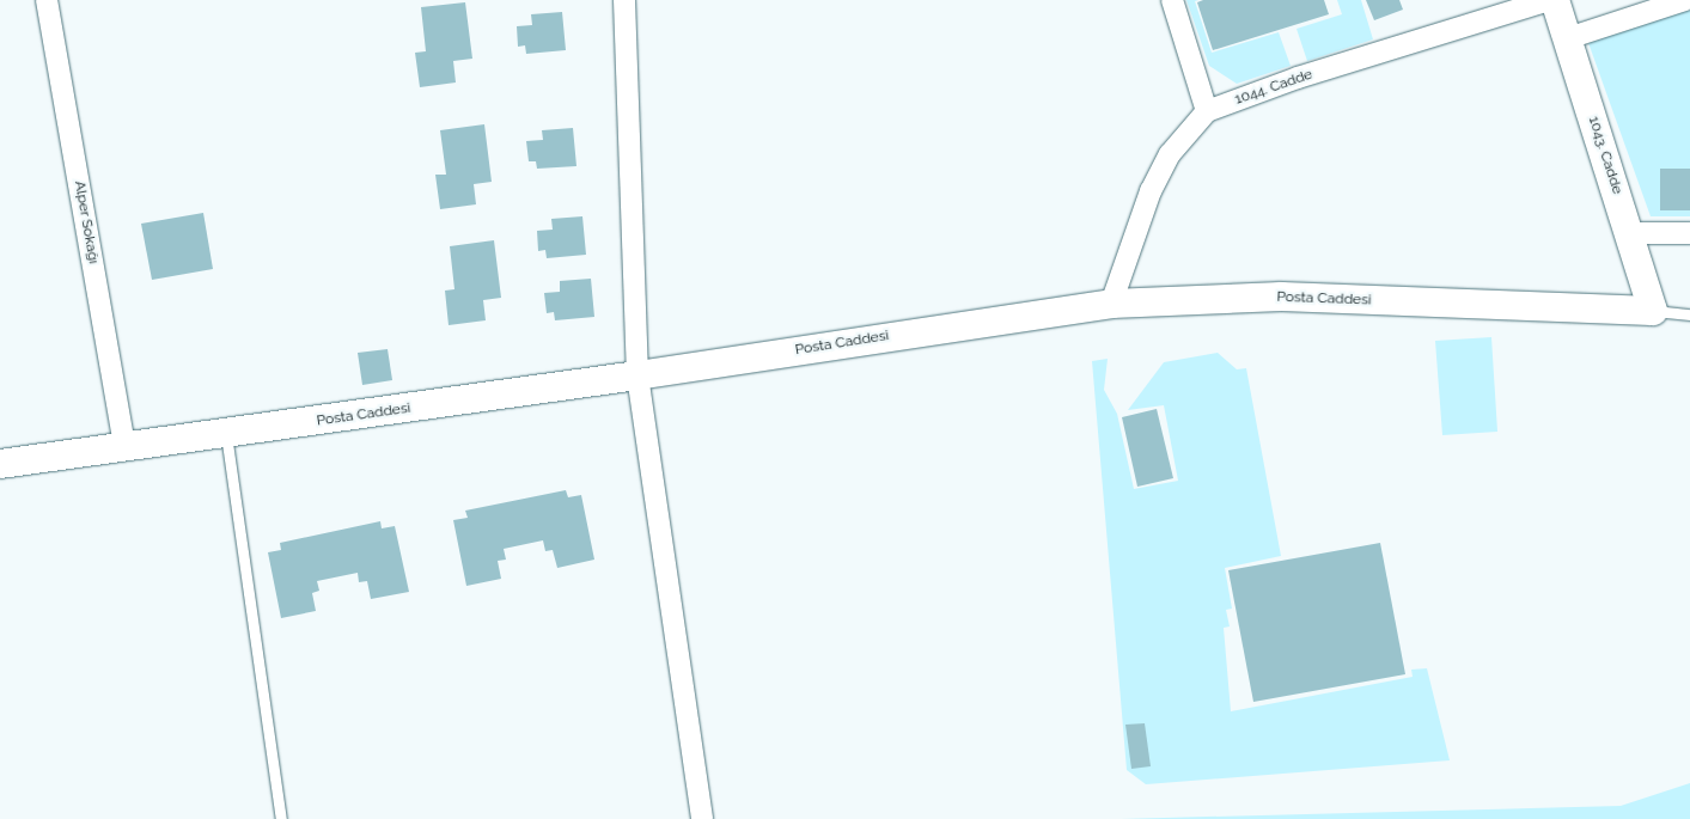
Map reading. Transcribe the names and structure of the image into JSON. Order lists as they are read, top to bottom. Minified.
{"streets":{"street":["1044. Cadde","1043. Cadde","Alper Sokağı","Posta Caddesi"]},"crossings":[["1044. Cadde","Posta Caddesi"],["1043. Cadde","Posta Caddesi"],["Alper Sokağı","Posta Caddesi"]]}
